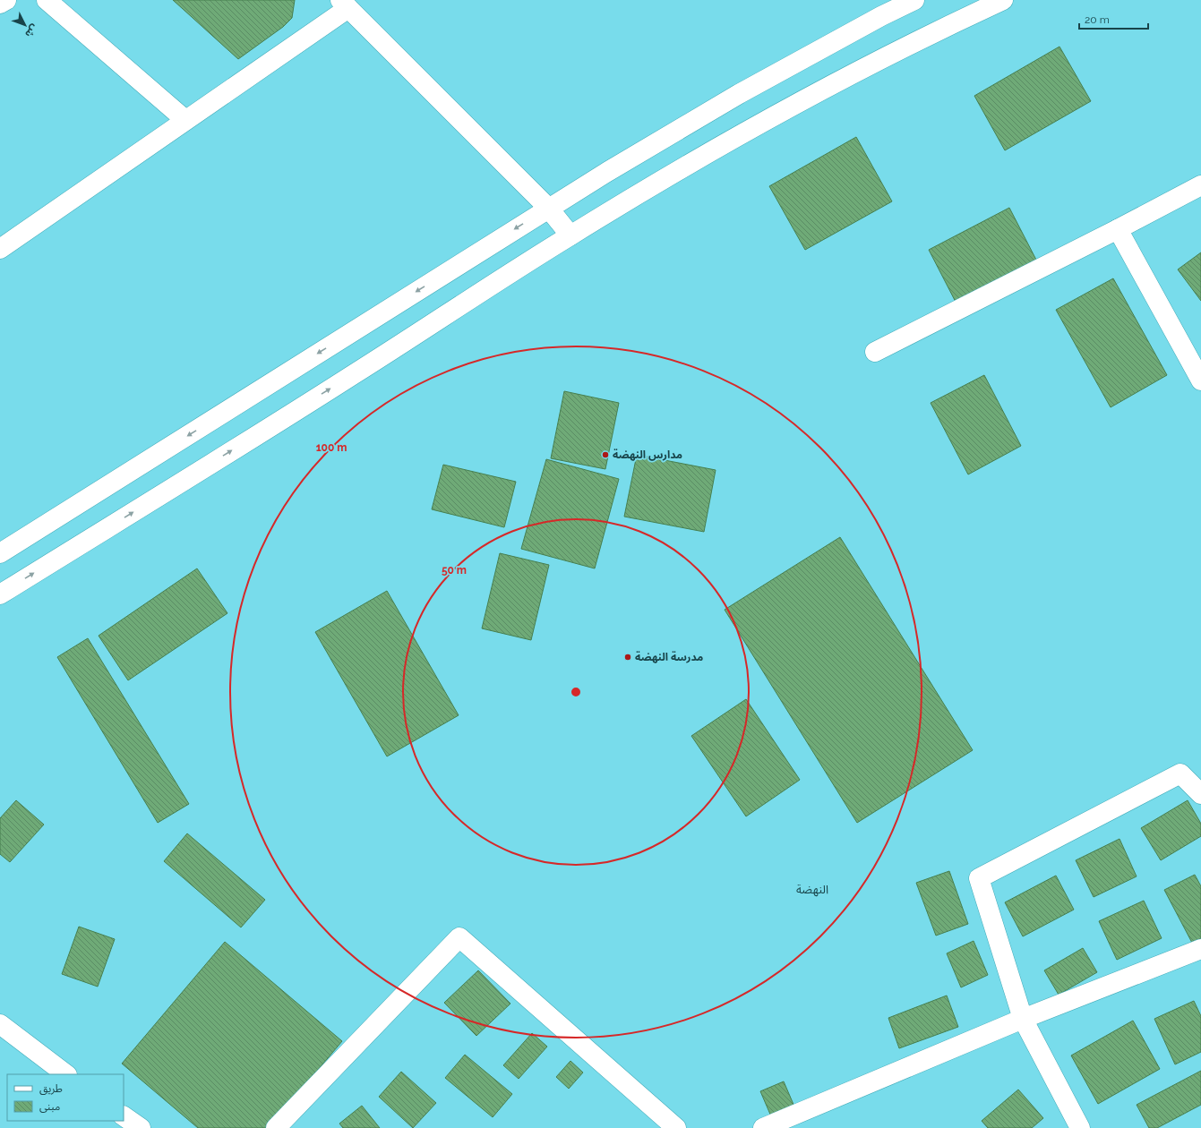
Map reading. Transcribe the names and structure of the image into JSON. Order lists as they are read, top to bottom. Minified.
{"districts":["النهضة"],"places":["مدارس النهضة","مدرسة النهضة"],"legend":["طريق","مبنى"],"scale_bar":"20 m","north":"bottom right","rings":["100 m","50 m"]}
